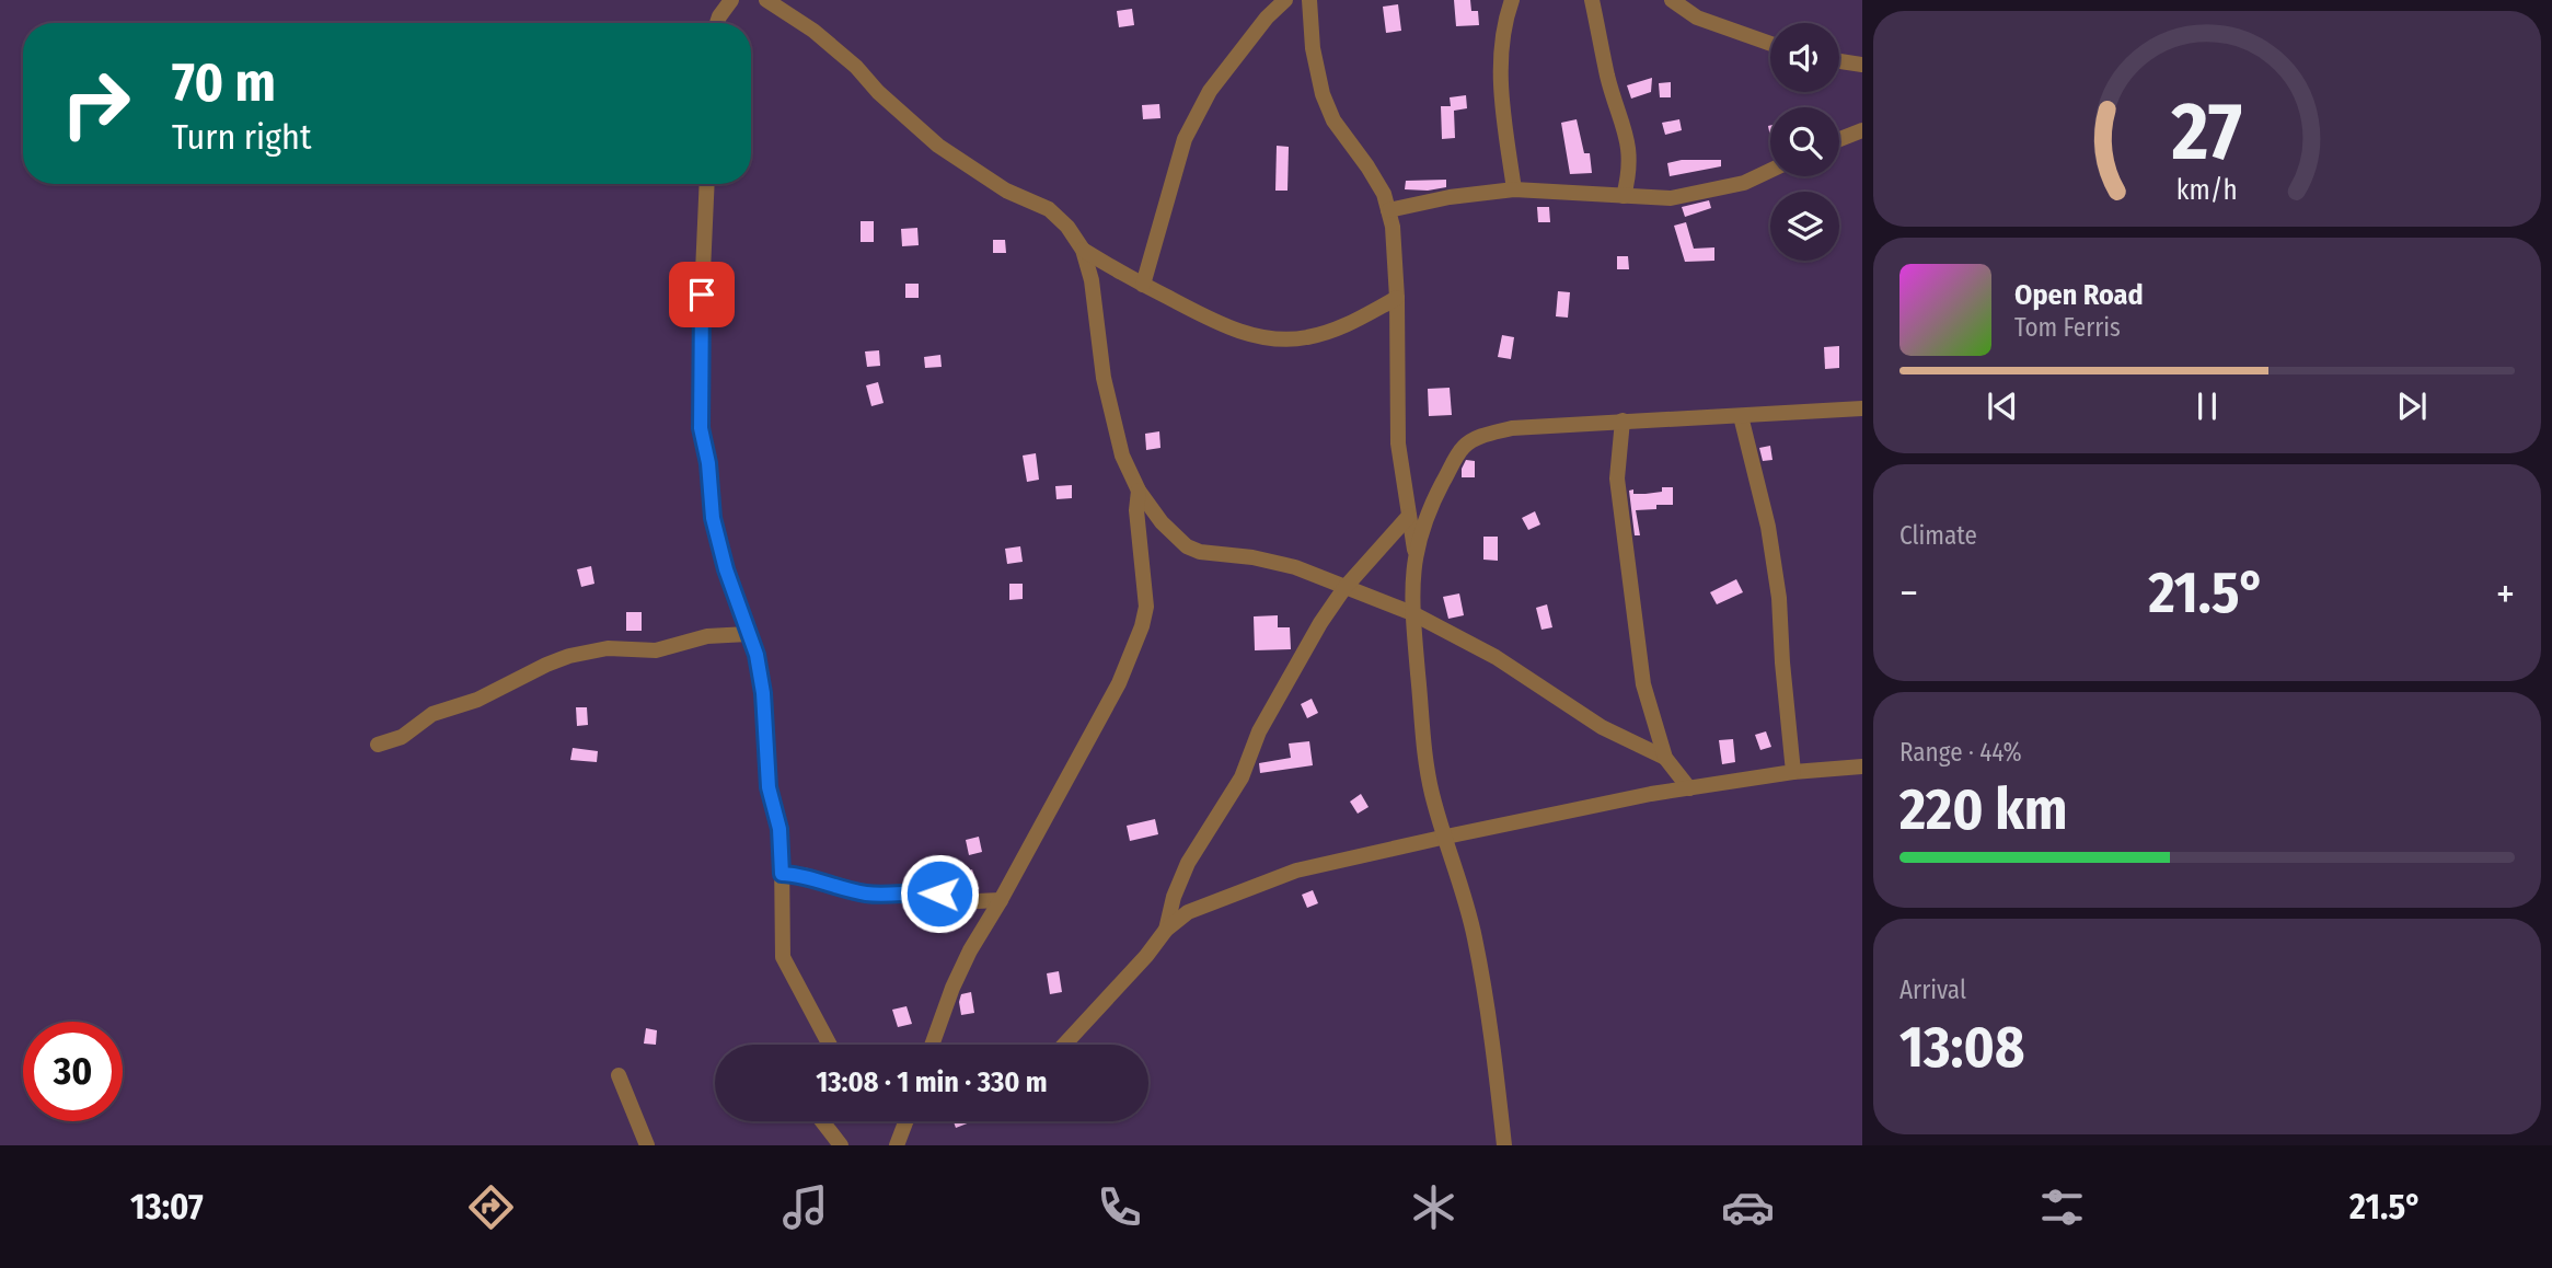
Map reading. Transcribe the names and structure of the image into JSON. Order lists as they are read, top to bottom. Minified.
{"page":{"turn":["70 m","Turn right"],"song":["Open Road","Tom Ferris"],"tile":["Climate",["Range · 44%","220 km"],["Arrival","13:08"]],"heat":["−","21.5°","+"],"limit":"30","trip":"13:08 · 1 min · 330 m","tabs":["13:07","21.5°"],"gauge":["27","km/h"]}}
